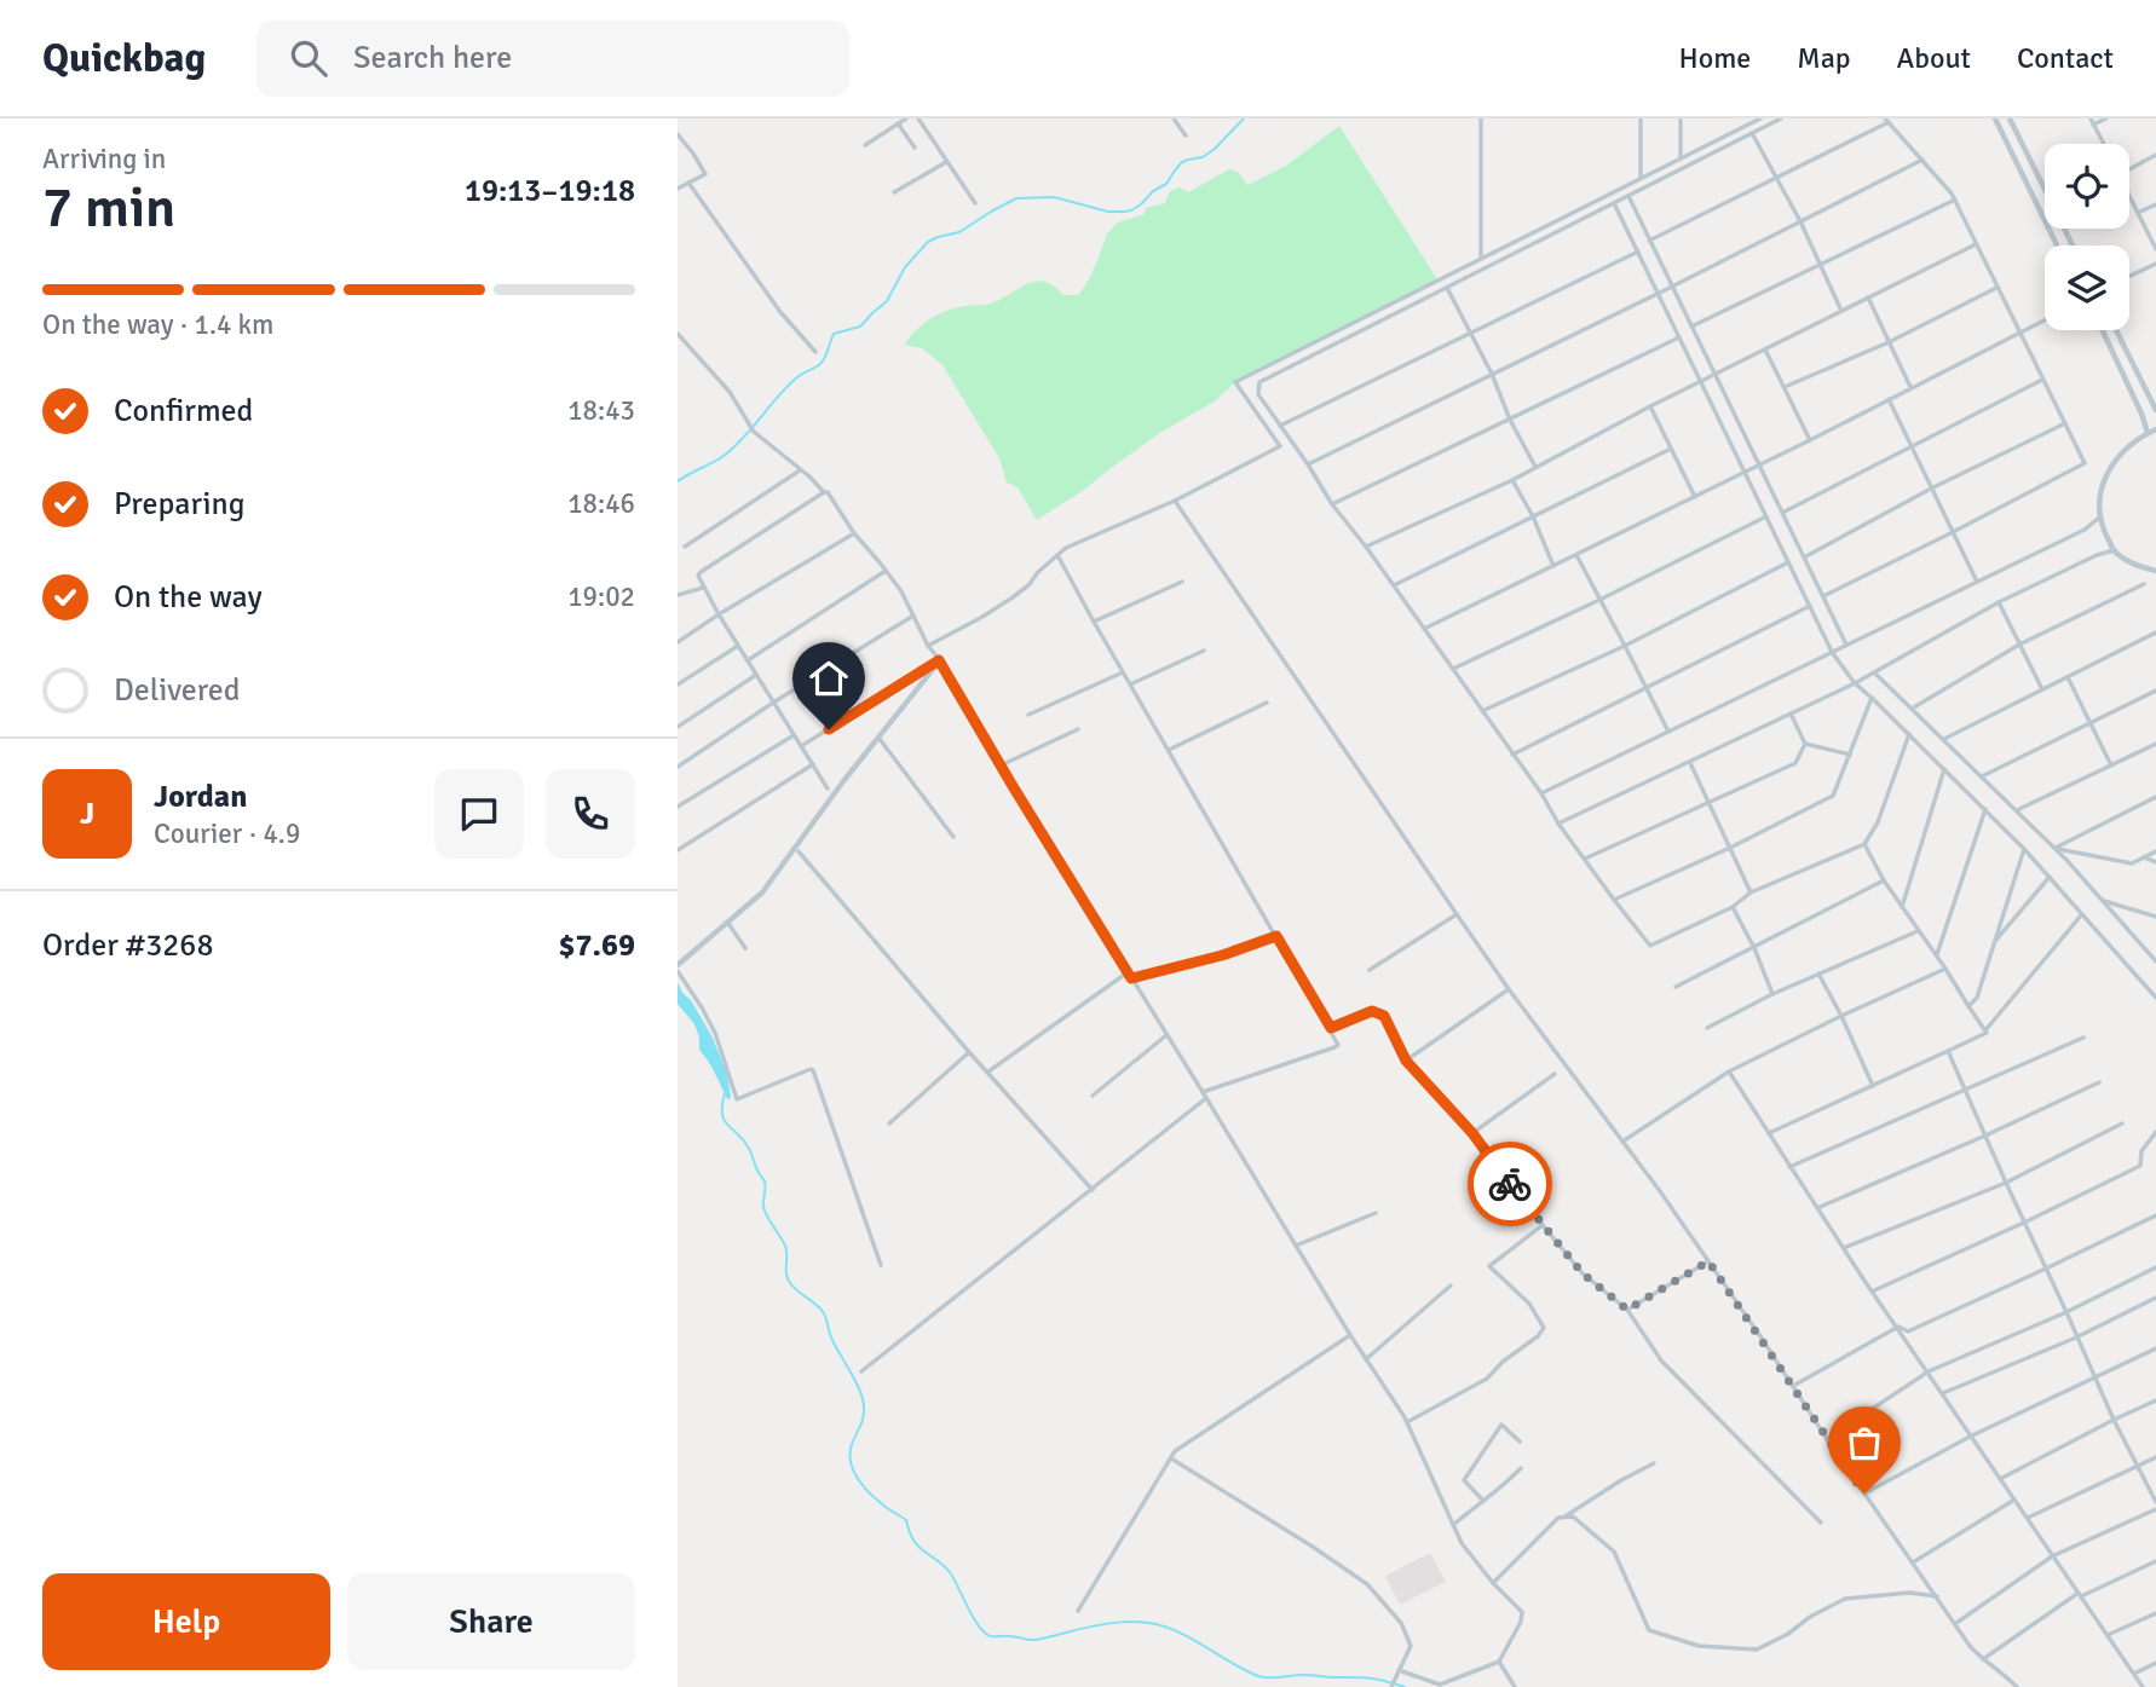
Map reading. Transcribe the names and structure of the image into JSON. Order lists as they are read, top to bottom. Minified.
{"page":{"header":"Quickbag","search":"Search here","nav":["Home","Map","About","Contact"],"heading":["7 min","Arriving in","19:13–19:18"],"panel":["Jordan","Courier · 4.9","Order #3268","$7.69"],"bar":"On the way · 1.4 km","list":[["Confirmed","18:43"],["Preparing","18:46"],["On the way","19:02"],"Delivered"],"round":"J","buttons":["Help","Share"]}}
